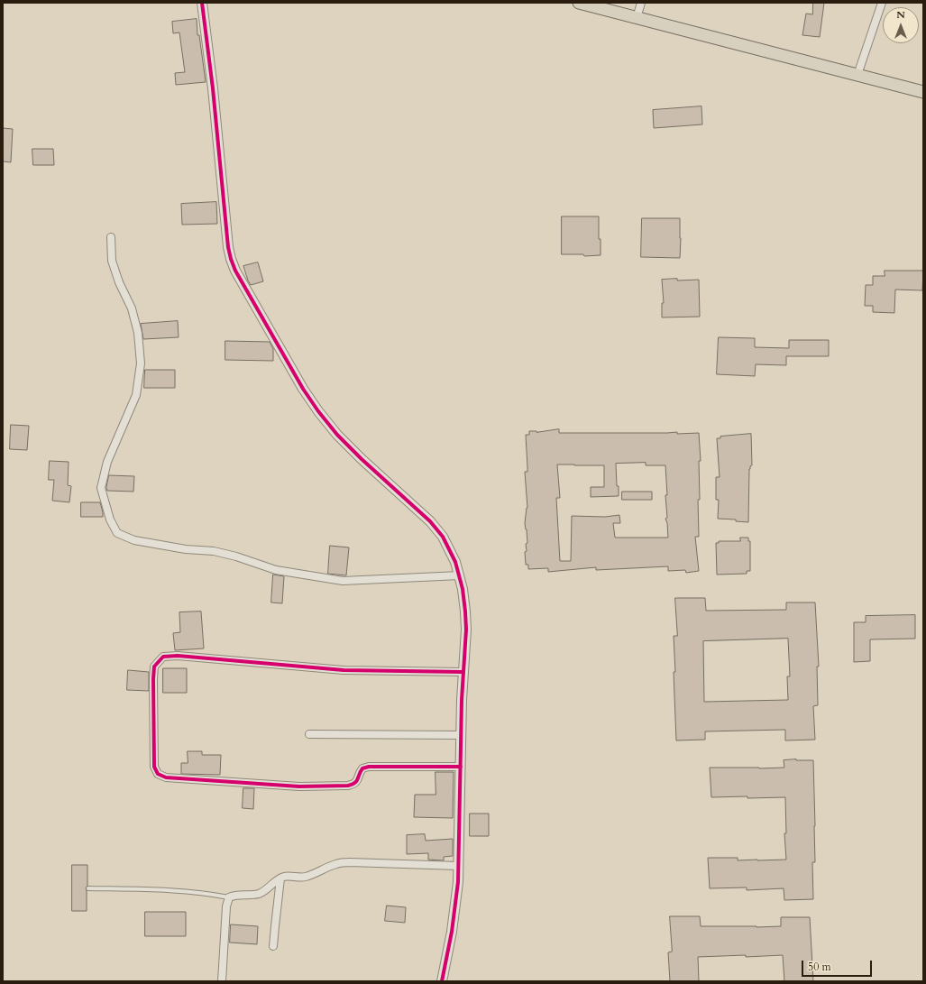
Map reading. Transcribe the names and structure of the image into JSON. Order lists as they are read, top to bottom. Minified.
{"scale_bar":"50 m","north":"top"}
